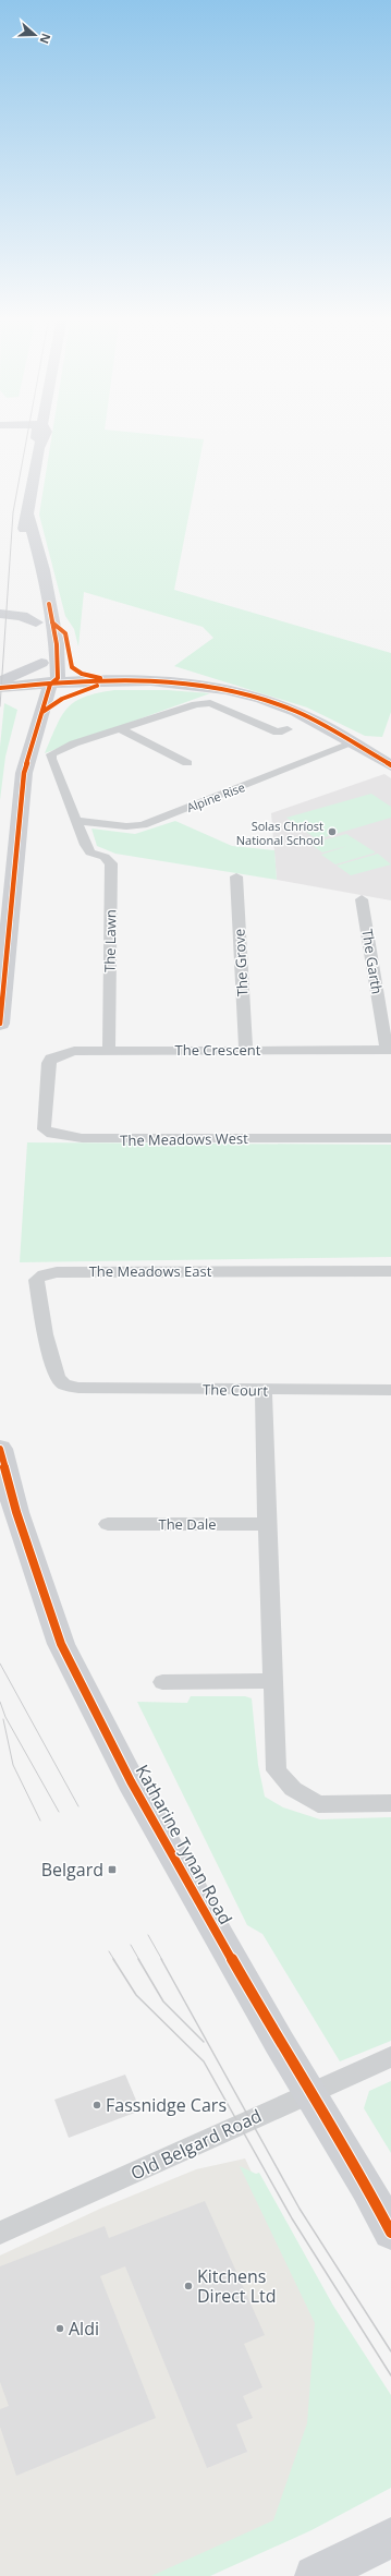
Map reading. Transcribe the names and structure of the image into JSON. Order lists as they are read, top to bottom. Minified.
{"streets":{"main road":["Katharine Tynan Road"],"street":["Alpine Rise","The Lawn","The Garth","The Grove","The Crescent","The Meadows West","The Meadows East","The Court","The Dale","Old Belgard Road"]},"crossings":[["Alpine Rise","The Lawn"],["The Lawn","The Crescent"],["The Garth","The Crescent"],["The Grove","The Crescent"],["The Crescent","The Meadows West"],["The Meadows East","The Court"],["Katharine Tynan Road","Old Belgard Road"]],"places":{"other":["Solas Chríost National School","Fassnidge Cars","Kitchens Direct Ltd","Aldi"],"transit":["Belgard"]},"north":"right"}
